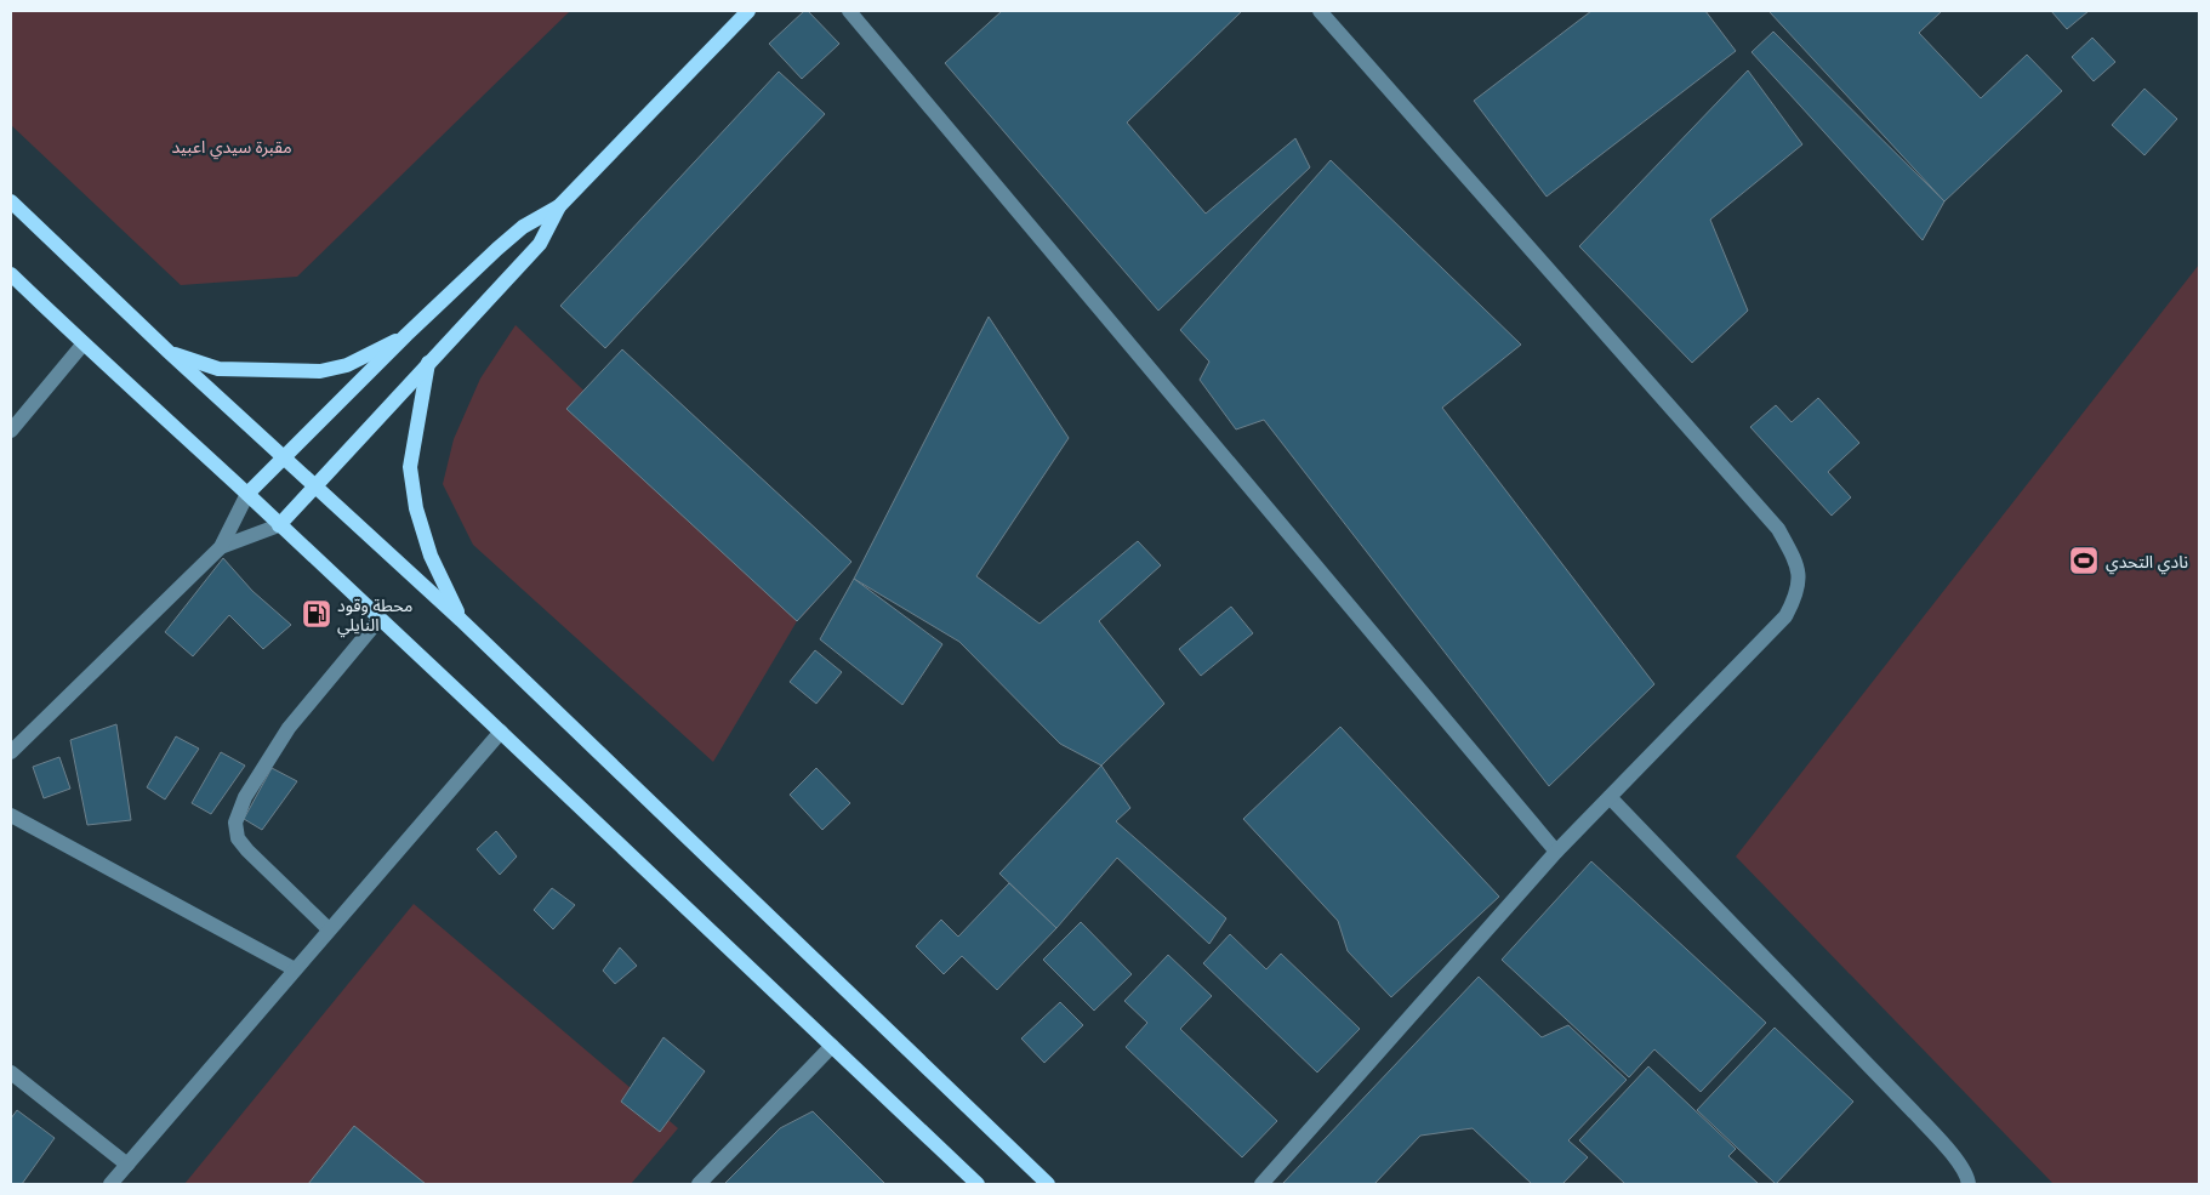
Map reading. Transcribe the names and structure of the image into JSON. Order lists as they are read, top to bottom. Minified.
{"parks":["مقبرة سيدي اعبيد"],"places":{"sports":["نادي التحدي"],"fuel station":["محطة وقود النايلي"]}}
